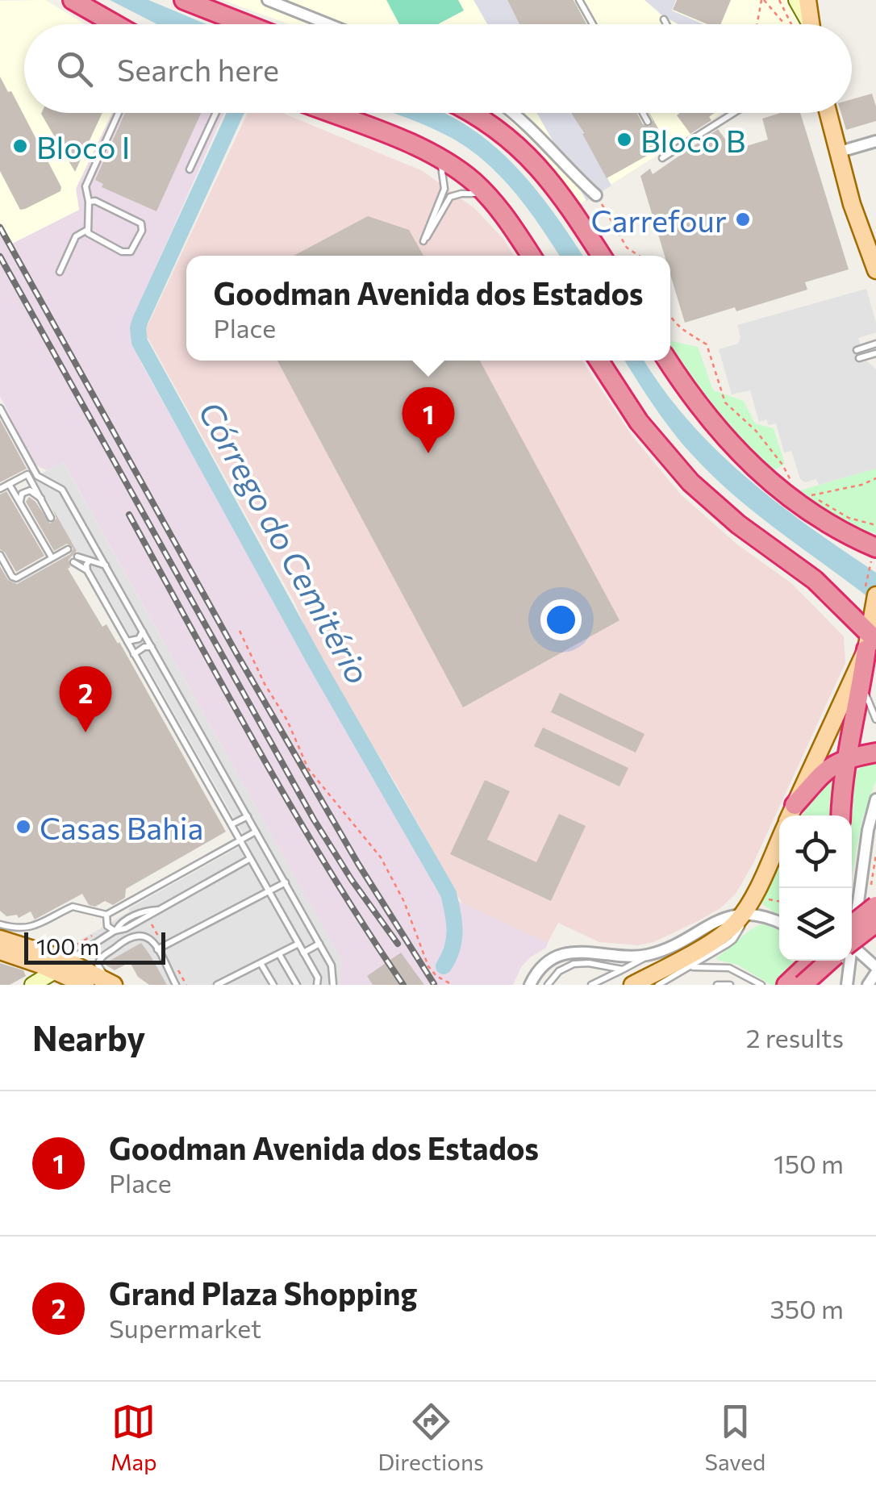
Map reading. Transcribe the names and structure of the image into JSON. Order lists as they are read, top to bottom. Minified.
{"water":["Córrego do Cemitério"],"places":["Bloco B","Bloco I","Carrefour","Casas Bahia"],"scale_bar":"100 m","page":{"search":"Search here","popup":["Goodman Avenida dos Estados","Place"],"pins":["1","2"],"scale":"100 m","heading":["Nearby","2 results"],"list":[{"mark":"1","name":"Goodman Avenida dos Estados","note":"Place","value":"150 m"},{"mark":"2","name":"Grand Plaza Shopping","note":"Supermarket","value":"350 m"}],"nav":["Map","Directions","Saved"]}}
